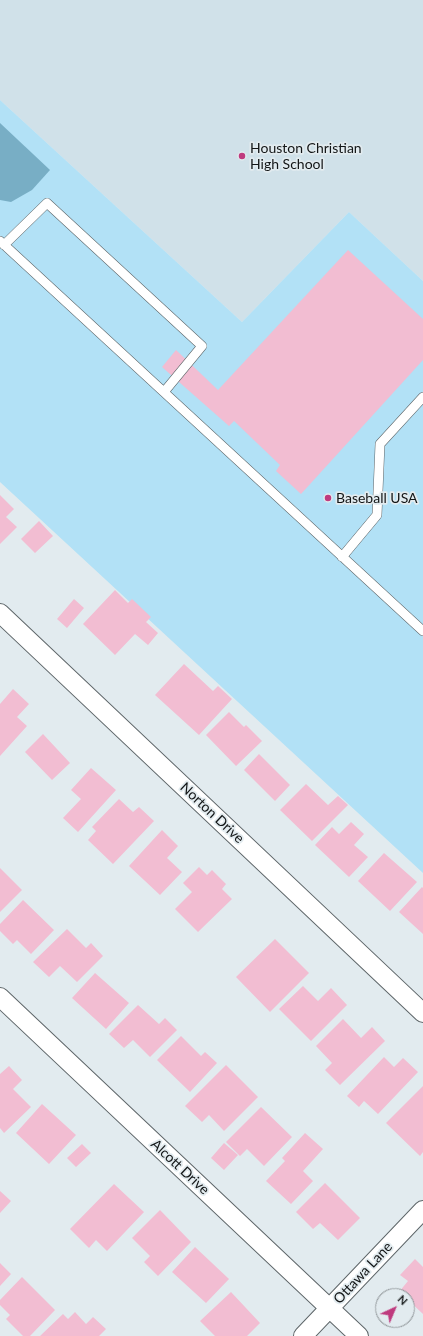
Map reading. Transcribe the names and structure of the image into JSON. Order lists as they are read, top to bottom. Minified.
{"streets":{"street":["Norton Drive","Alcott Drive","Ottawa Lane"]},"crossings":[["Alcott Drive","Ottawa Lane"]],"places":["Houston Christian High School","Baseball USA"],"north":"top right"}
